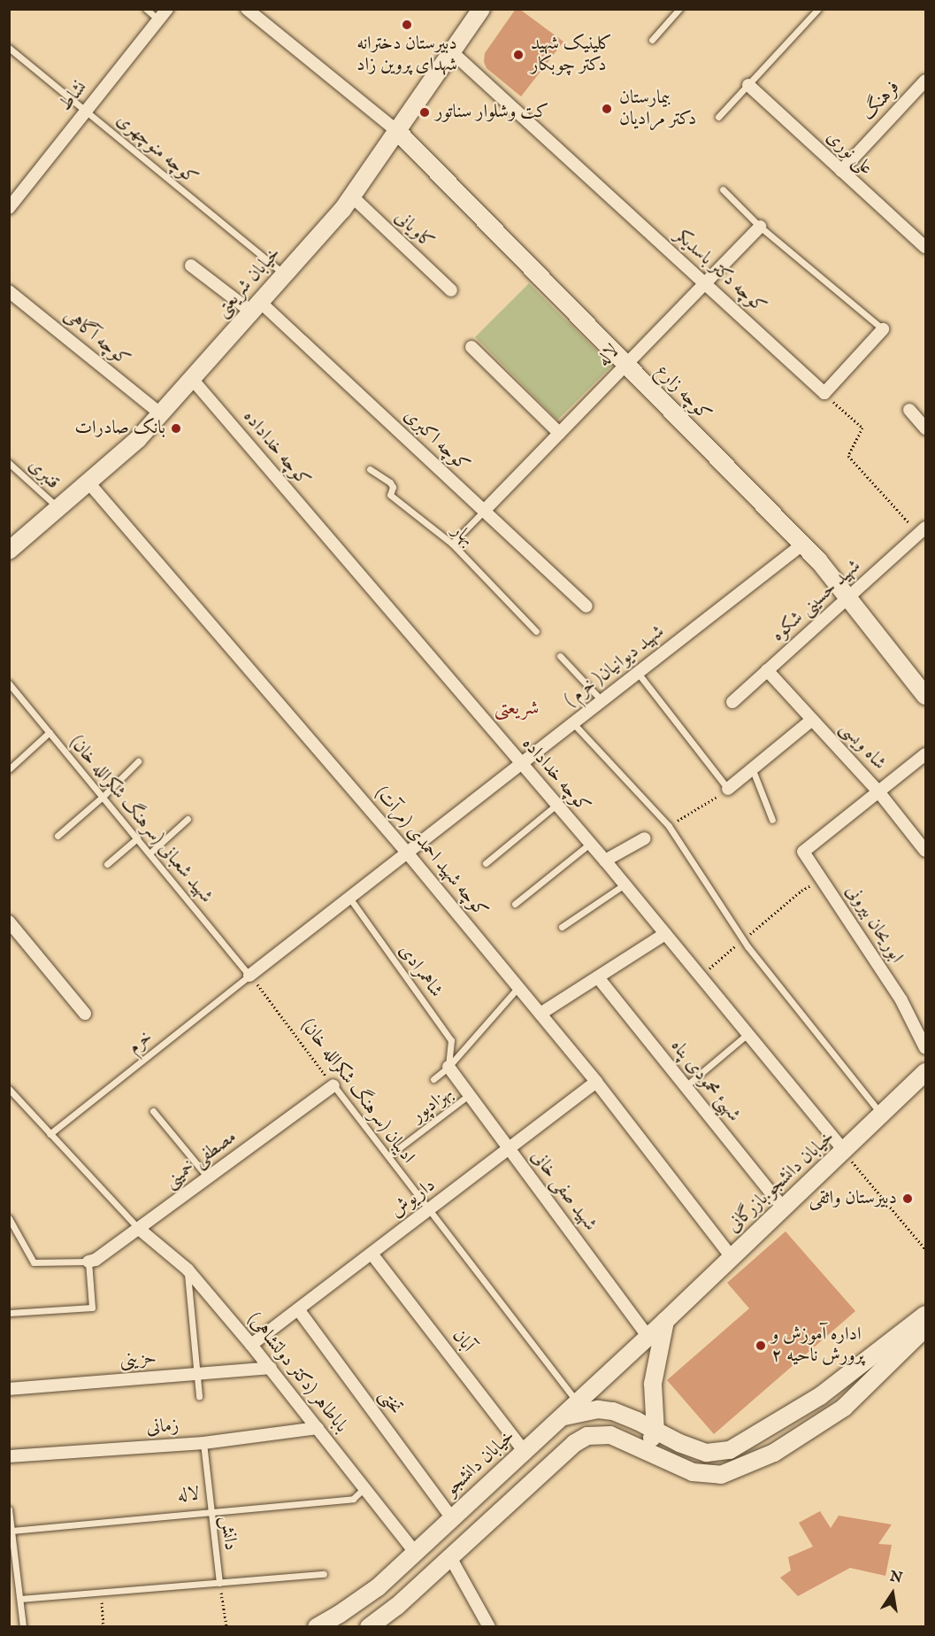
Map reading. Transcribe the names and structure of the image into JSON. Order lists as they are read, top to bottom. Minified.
{"streets":{"main road":["خیابان شریعتی","کوچه زارع","خیابان دانشجو.بازرگانی","خیابان دانشجو"],"street":["نشاط","فرهنگ","علی نوری","کاویانی","کوچه دکتر باسدیکر","کوچه آگاهی","لاله","کوچه اکبری","کوچه خداداده","شهید حسینی شکوه","شهید دیوانیان( خرم )","شاه ویسی","کوچه شهید احمدی (مرآت)","ابوریحان بیرونی","شهیئ محمودی پناه","مصطفی خمینی","شهید صفی خانی","داریوش","آبان","حزینی","باباطاهر (دکتر دولتشاهی)","تختی","زمانی"],"lane":["کوچه منوچهری","قنبری","بهار","شهید شعبانی (سرهنگ شکرالله خان)","شاهمرادی","خرم","ادیبان (سرهنگ شکرالله خان)","بهزادپور","دانش"]},"crossings":[["نشاط","کوچه منوچهری"],["فرهنگ","علی نوری"],["کوچه منوچهری","خیابان شریعتی"],["کاویانی","خیابان شریعتی"],["کوچه دکتر باسدیکر","خیابان شریعتی"],["کوچه دکتر باسدیکر","لاله"],["خیابان شریعتی","کوچه آگاهی"],["خیابان شریعتی","کوچه زارع"],["خیابان شریعتی","کوچه اکبری"],["خیابان شریعتی","کوچه خداداده"],["خیابان شریعتی","قنبری"],["خیابان شریعتی","کوچه شهید احمدی (مرآت)"],["لاله","کوچه زارع"],["لاله","کوچه اکبری"],["لاله","باباطاهر (دکتر دولتشاهی)"],["لاله","دانش"],["کوچه زارع","شهید حسینی شکوه"],["کوچه زارع","شهید دیوانیان( خرم )"],["کوچه خداداده","شهید دیوانیان( خرم )"],["کوچه خداداده","خیابان دانشجو.بازرگانی"],["شهید حسینی شکوه","شاه ویسی"],["شهید دیوانیان( خرم )","شهید شعبانی (سرهنگ شکرالله خان)"],["شهید دیوانیان( خرم )","کوچه شهید احمدی (مرآت)"],["شهید دیوانیان( خرم )","شاهمرادی"],["شهید دیوانیان( خرم )","خرم"],["شهید دیوانیان( خرم )","ادیبان (سرهنگ شکرالله خان)"],["شاه ویسی","ابوریحان بیرونی"],["شهید شعبانی (سرهنگ شکرالله خان)","خرم"],["شهید شعبانی (سرهنگ شکرالله خان)","ادیبان (سرهنگ شکرالله خان)"],["کوچه شهید احمدی (مرآت)","خیابان دانشجو.بازرگانی"],["کوچه شهید احمدی (مرآت)","داریوش"],["شاهمرادی","شهید صفی خانی"],["خرم","ادیبان (سرهنگ شکرالله خان)"],["شهیئ محمودی پناه","خیابان دانشجو.بازرگانی"],["ادیبان (سرهنگ شکرالله خان)","بهزادپور"],["ادیبان (سرهنگ شکرالله خان)","مصطفی خمینی"],["ادیبان (سرهنگ شکرالله خان)","داریوش"],["ادیبان (سرهنگ شکرالله خان)","خیابان دانشجو"],["بهزادپور","شهید صفی خانی"],["مصطفی خمینی","باباطاهر (دکتر دولتشاهی)"],["خیابان دانشجو.بازرگانی","خیابان دانشجو"],["شهید صفی خانی","داریوش"],["شهید صفی خانی","خیابان دانشجو"],["داریوش","آبان"],["داریوش","باباطاهر (دکتر دولتشاهی)"],["داریوش","تختی"],["آبان","خیابان دانشجو"],["حزینی","باباطاهر (دکتر دولتشاهی)"],["باباطاهر (دکتر دولتشاهی)","زمانی"],["باباطاهر (دکتر دولتشاهی)","خیابان دانشجو"],["تختی","خیابان دانشجو"],["زمانی","دانش"]],"districts":["شریعتی"],"places":["دبیرستان دخترانه شهدای پروین زاد","کلینیک شهید دکتر چوبکار","بیمارستان دکتر مرادیان","کت وشلوار سناتور","بانک صادرات","دبیرستان واثقی","اداره آموزش و پرورش ناحیه ۲"],"north":"top"}
